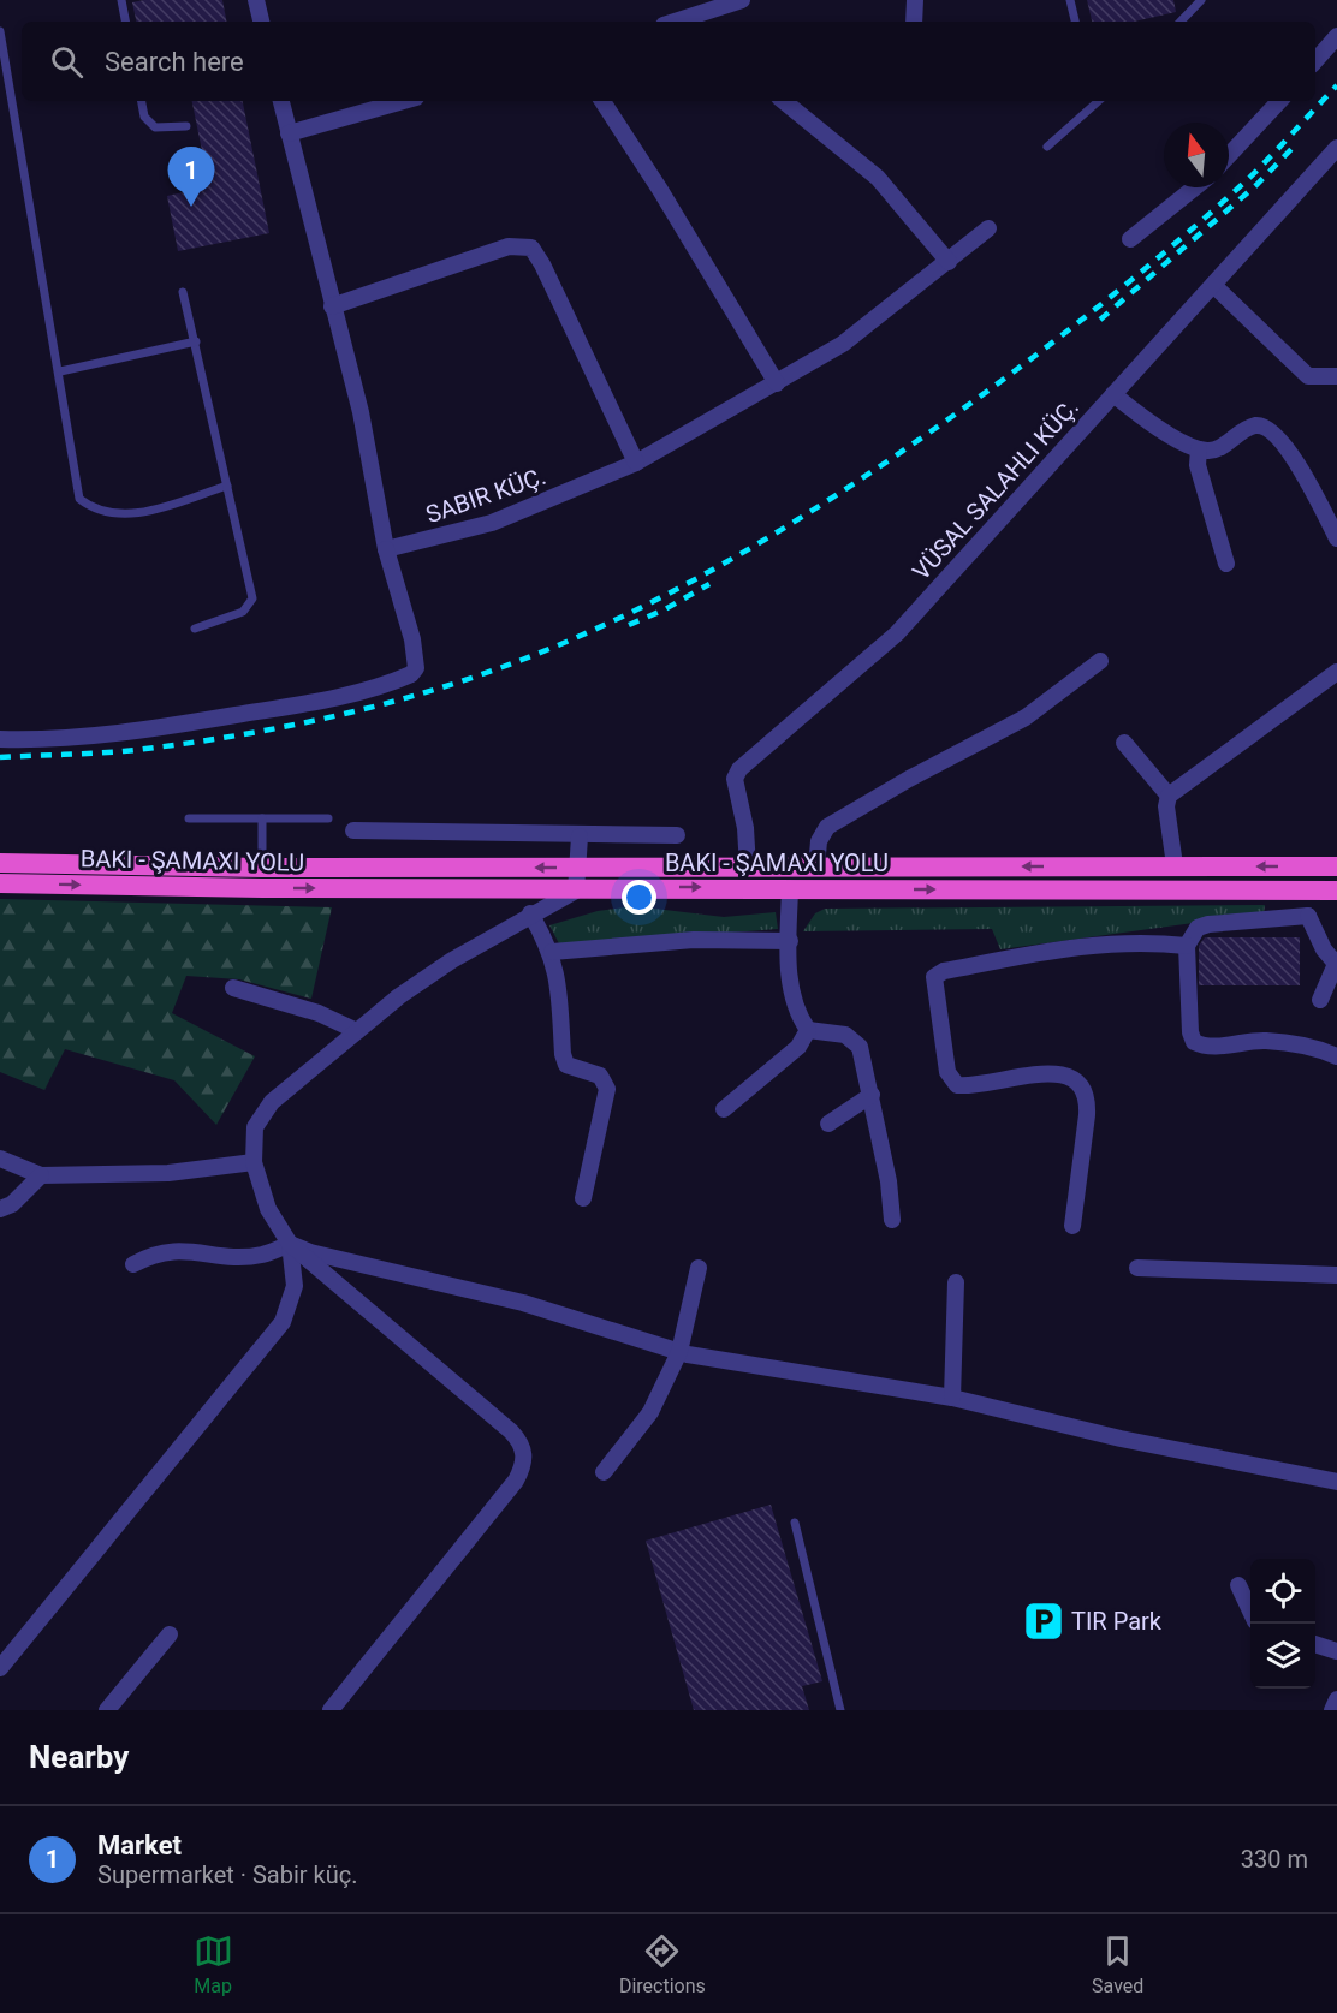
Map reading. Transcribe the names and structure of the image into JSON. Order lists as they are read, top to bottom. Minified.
{"streets":{"street":["SABIR KÜÇ."]},"places":{"parking":["TIR Park"]},"north":"top","page":{"search":"Search here","pins":"1","heading":"Nearby","list":[{"mark":"1","name":"Market","note":"Supermarket · Sabir küç.","value":"330 m"}],"nav":["Map","Directions","Saved"]}}
